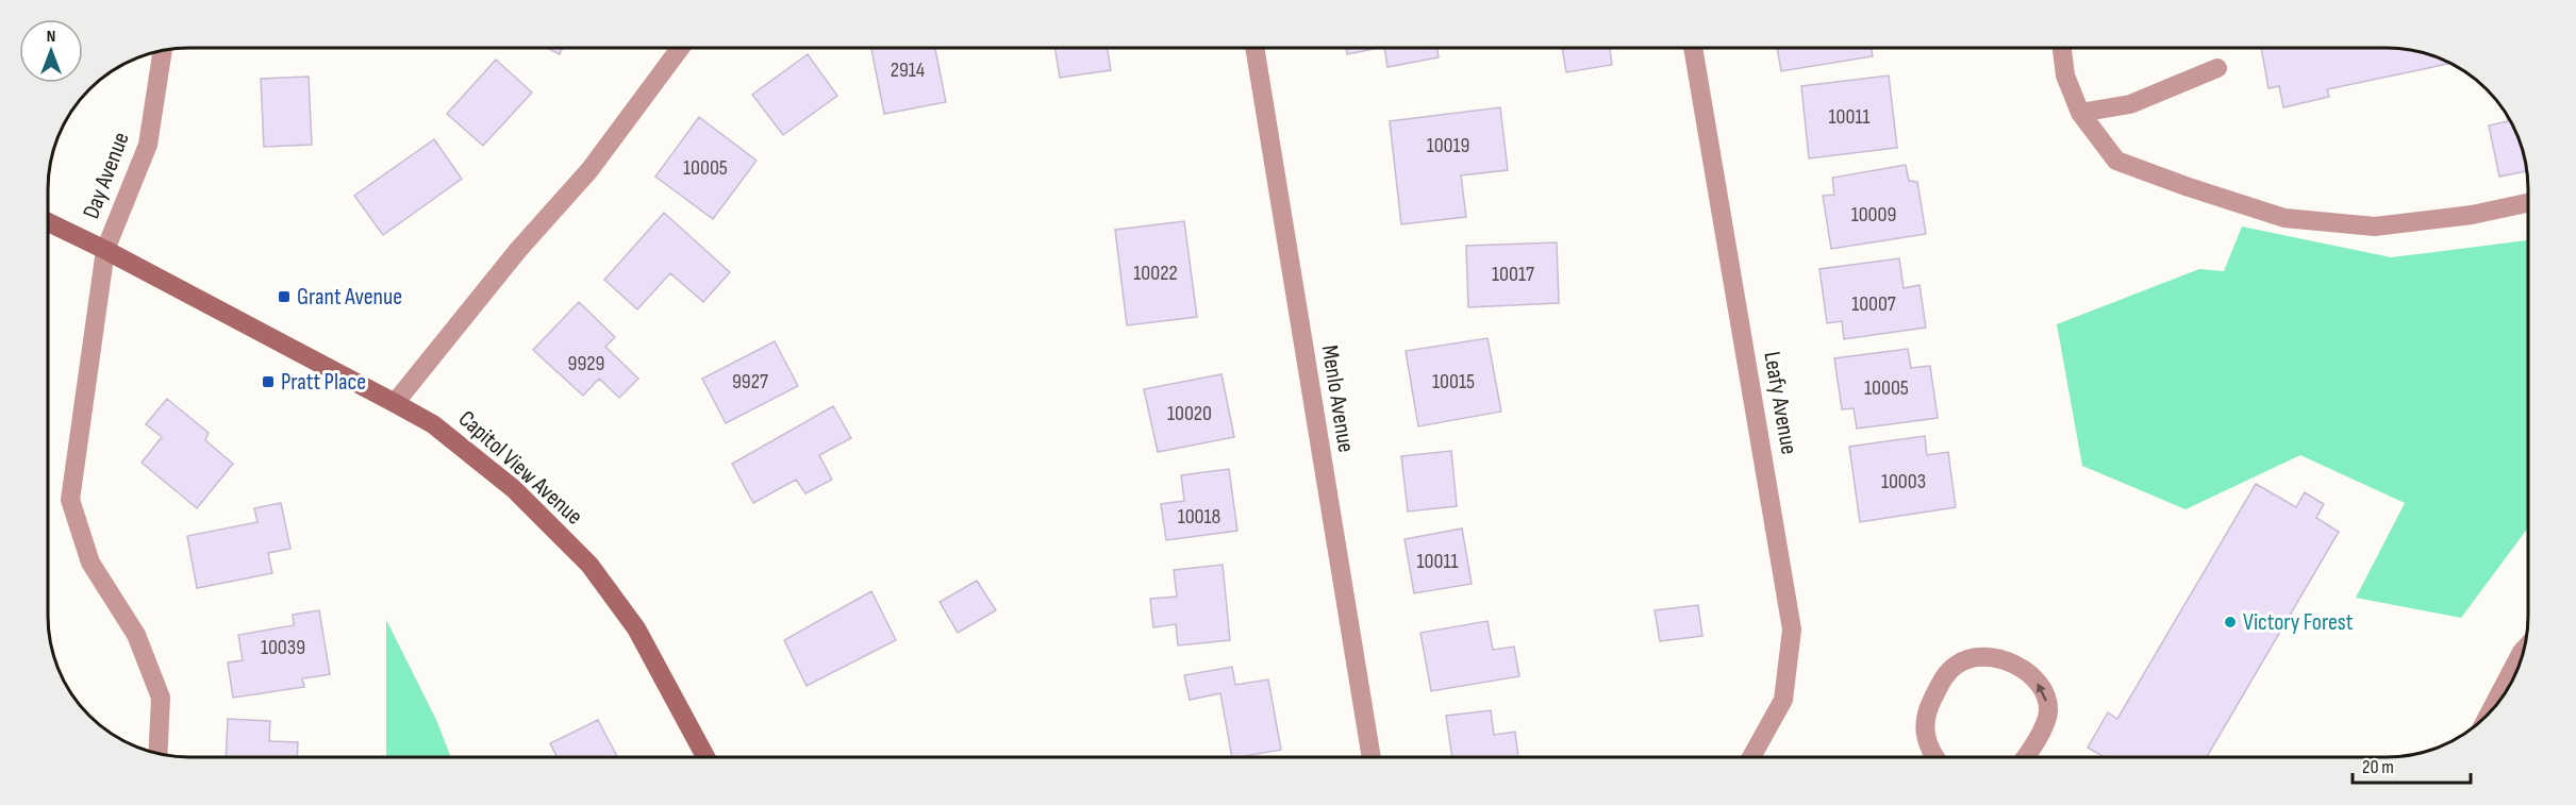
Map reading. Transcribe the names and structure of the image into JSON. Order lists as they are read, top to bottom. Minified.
{"streets":{"main road":["Capitol View Avenue"],"street":["Day Avenue","Menlo Avenue","Leafy Avenue"]},"crossings":[["Day Avenue","Capitol View Avenue"]],"places":{"transit":["Grant Avenue","Pratt Place"],"other":["Victory Forest"]},"house_numbers":["2914","10011","10019","10005","10009","10022","10017","10007","9929","9927","10015","10005","10020","10003","10018","10011","10039"],"scale_bar":"20 m","north":"top"}
